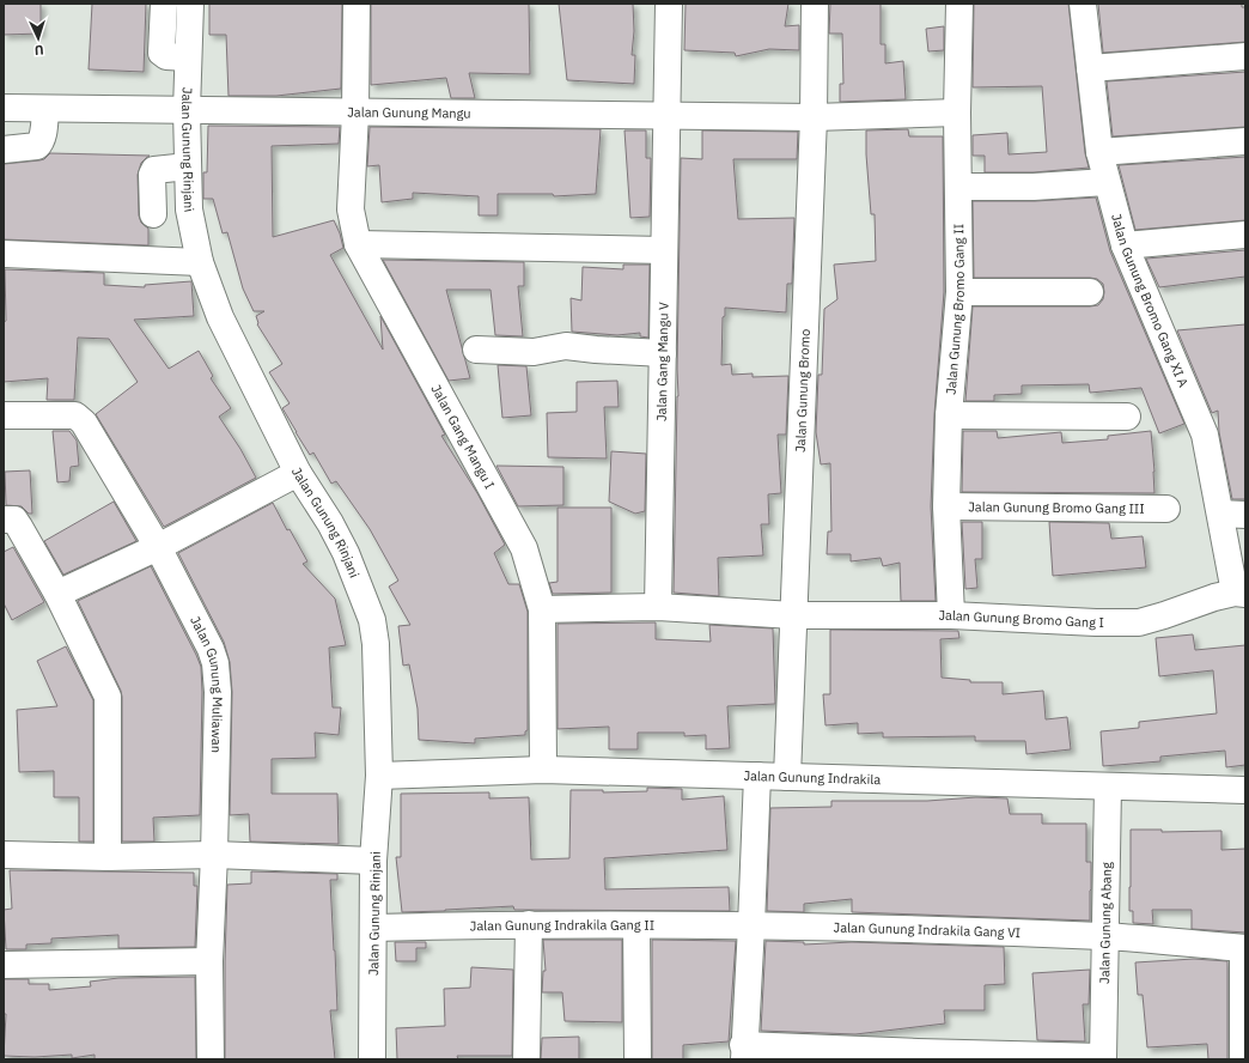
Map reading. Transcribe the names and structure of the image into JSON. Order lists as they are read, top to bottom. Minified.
{"streets":{"street":["Jalan Gunung Mangu","Jalan Gunung Rinjani","Jalan Gunung Bromo Gang XI A","Jalan Gunung Bromo Gang II","Jalan Gang Mangu V","Jalan Gunung Bromo","Jalan Gang Mangu I","Jalan Gunung Bromo Gang III","Jalan Gunung Bromo Gang I","Jalan Gunung Muliawan","Jalan Gunung Indrakila","Jalan Gunung Abang","Jalan Gunung Indrakila Gang II","Jalan Gunung Indrakila Gang VI"]},"crossings":[["Jalan Gunung Mangu","Jalan Gunung Rinjani"],["Jalan Gunung Mangu","Jalan Gunung Bromo Gang II"],["Jalan Gunung Mangu","Jalan Gang Mangu V"],["Jalan Gunung Mangu","Jalan Gunung Bromo"],["Jalan Gunung Mangu","Jalan Gang Mangu I"],["Jalan Gunung Rinjani","Jalan Gunung Indrakila"],["Jalan Gunung Rinjani","Jalan Gunung Indrakila Gang II"],["Jalan Gunung Bromo Gang XI A","Jalan Gunung Bromo Gang I"],["Jalan Gunung Bromo Gang II","Jalan Gunung Bromo Gang III"],["Jalan Gunung Bromo Gang II","Jalan Gunung Bromo Gang I"],["Jalan Gang Mangu V","Jalan Gunung Bromo Gang I"],["Jalan Gunung Bromo","Jalan Gunung Bromo Gang I"],["Jalan Gunung Bromo","Jalan Gunung Indrakila"],["Jalan Gang Mangu I","Jalan Gunung Bromo Gang I"],["Jalan Gang Mangu I","Jalan Gunung Indrakila"],["Jalan Gunung Indrakila","Jalan Gunung Abang"],["Jalan Gunung Abang","Jalan Gunung Indrakila Gang VI"],["Jalan Gunung Indrakila Gang II","Jalan Gunung Indrakila Gang VI"]],"north":"bottom"}
